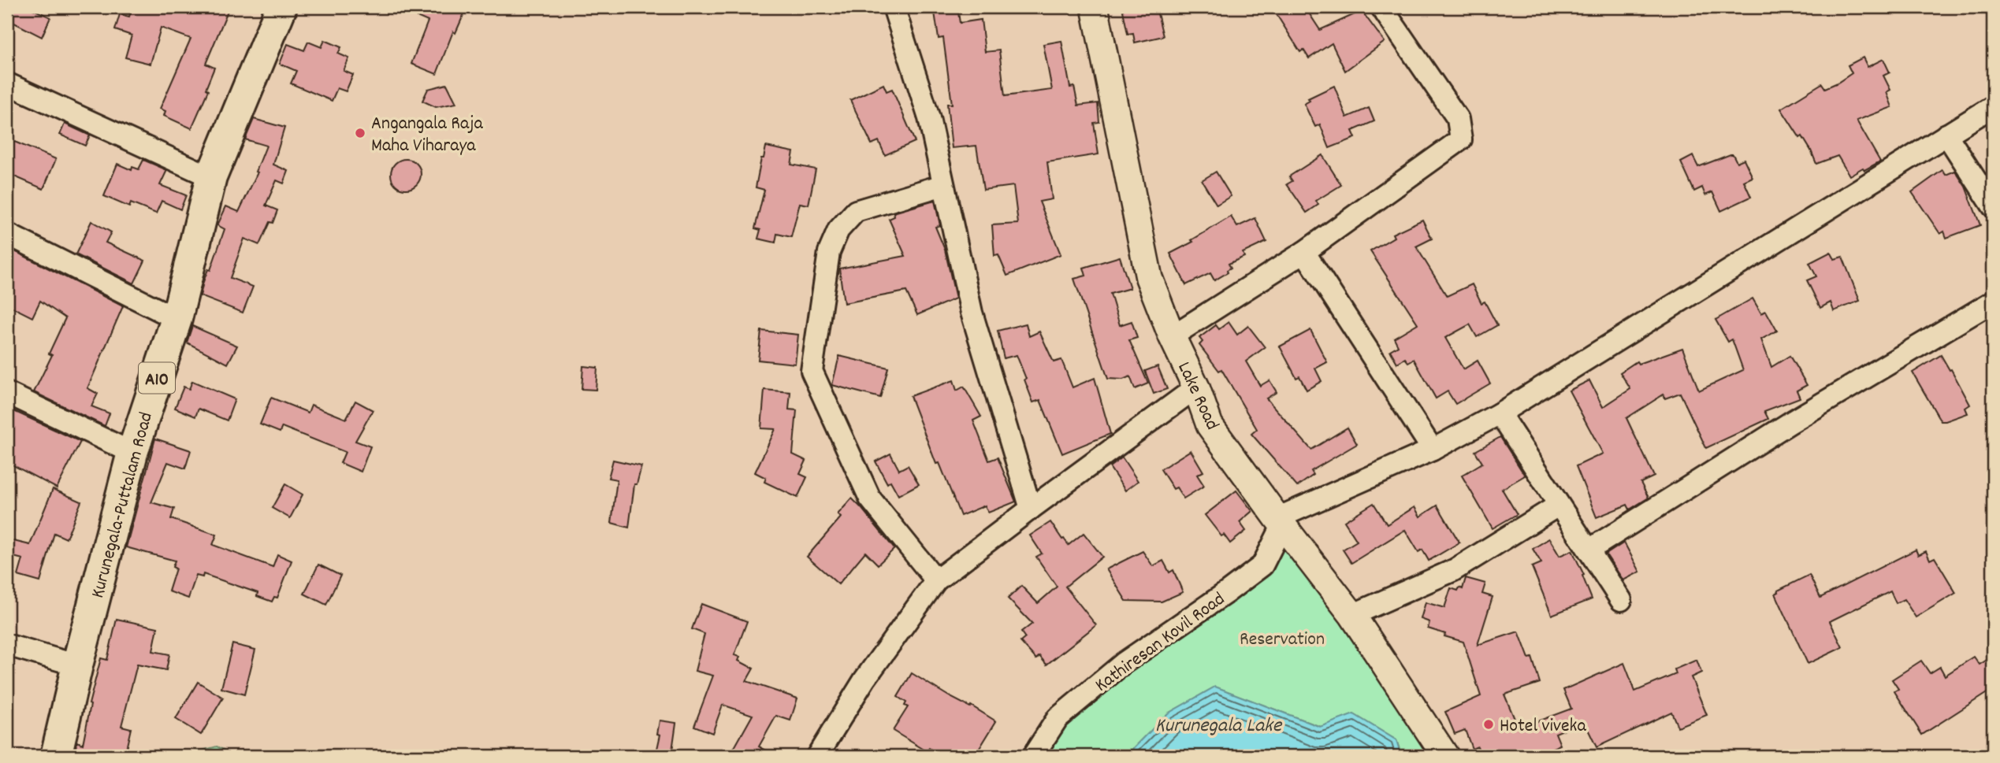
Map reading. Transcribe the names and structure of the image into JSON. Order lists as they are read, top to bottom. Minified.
{"streets":{"highway":["A10","Kurunegala-Puttalam Road"],"main road":["Lake Road"],"street":["Kathiresan Kovil Road"]},"crossings":[["Lake Road","Kathiresan Kovil Road"]],"water":["Kurunegala Lake"],"parks":["Reservation"],"places":["Angangala Raja Maha Viharaya","Hotel viveka"]}
